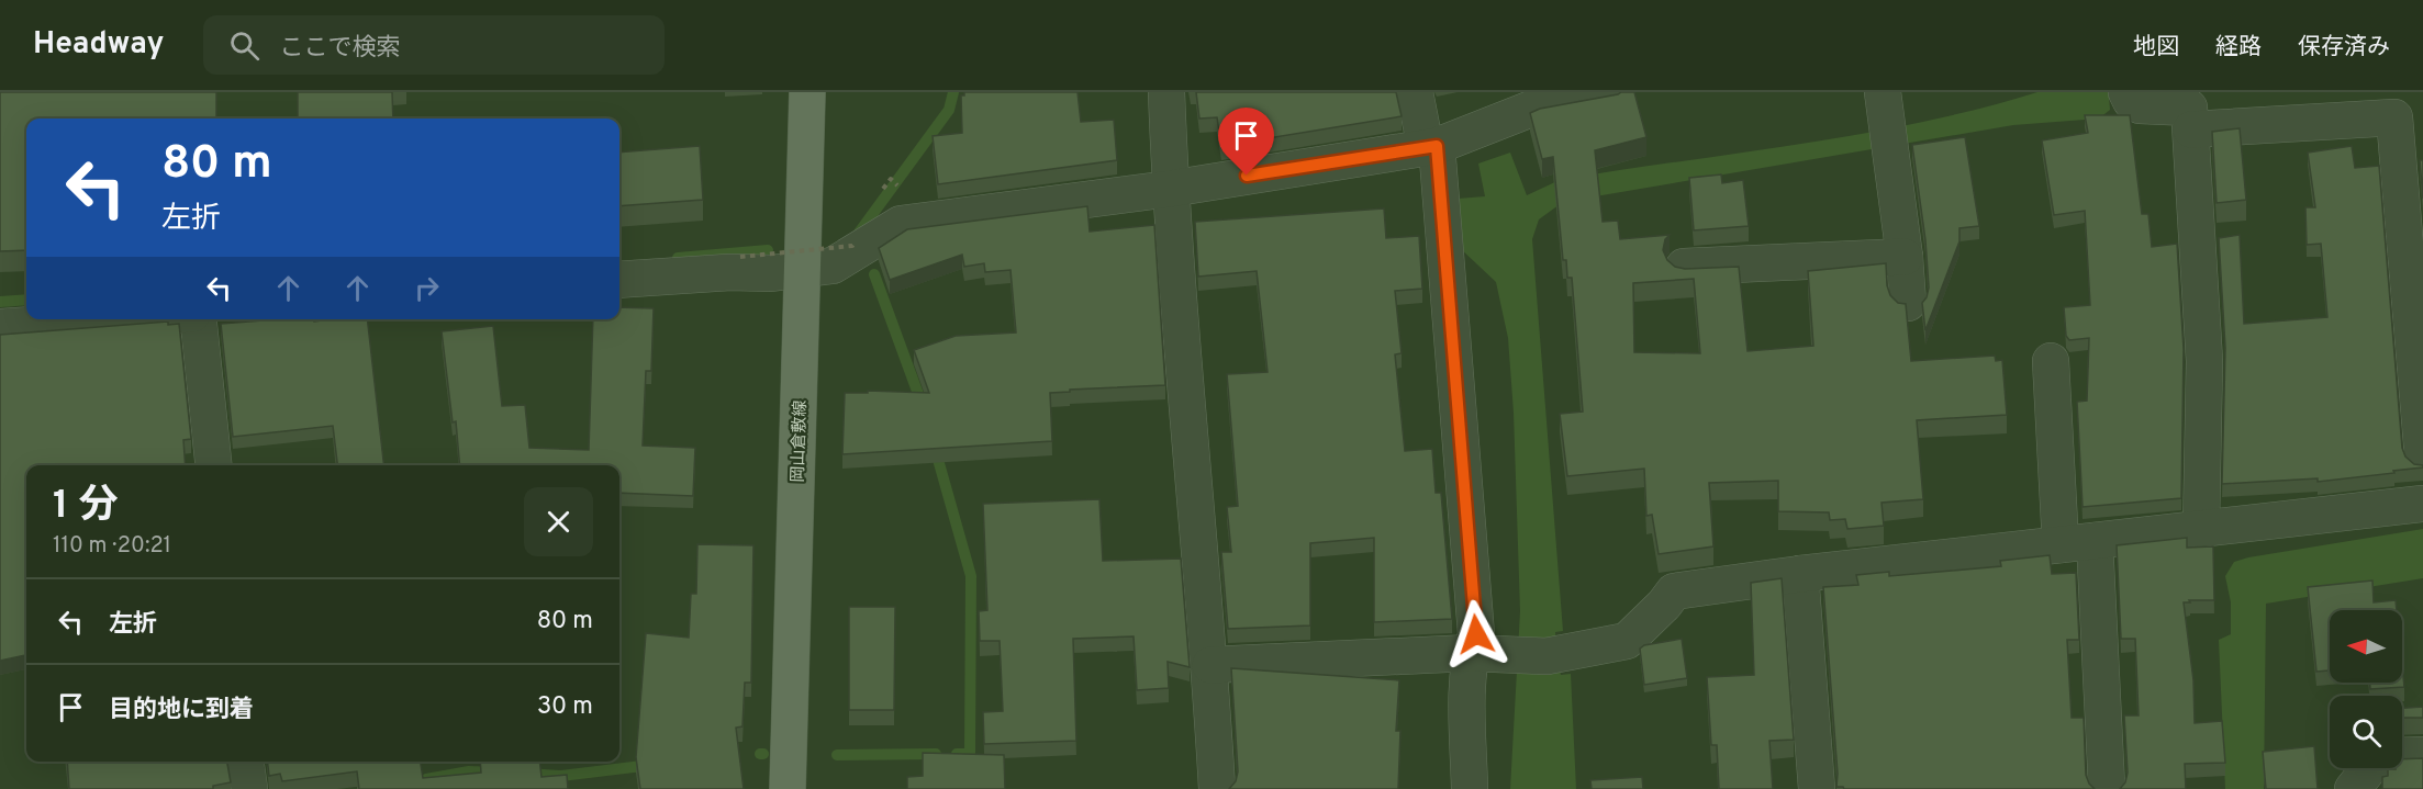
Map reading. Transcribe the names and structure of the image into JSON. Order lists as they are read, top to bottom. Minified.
{"streets":{"main road":["岡山倉敷線"]},"north":"left","page":{"header":"Headway","search":"ここで検索","nav":["地図","経路","保存済み"],"turn":["80 m","左折"],"heading":["1 分","110 m · 20:21"],"list":[{"name":"左折","value":"80 m"},{"name":"目的地に到着","value":"30 m"}]}}
